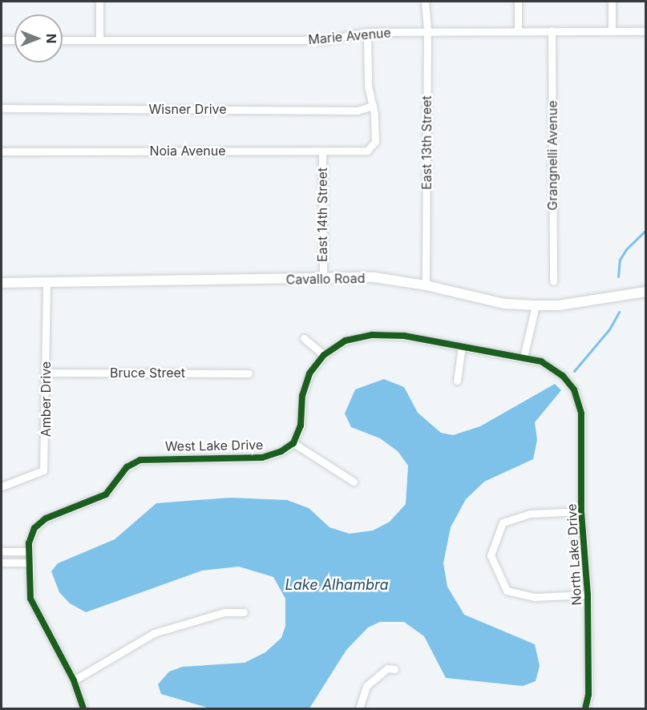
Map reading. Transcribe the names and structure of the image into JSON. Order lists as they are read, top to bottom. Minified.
{"streets":{"street":["Marie Avenue","Wisner Drive","East 13th Street","Noia Avenue","Grangnelli Avenue","East 14th Street","Cavallo Road","Bruce Street","Amber Drive","West Lake Drive","North Lake Drive"]},"crossings":[["Marie Avenue","East 13th Street"],["Marie Avenue","Grangnelli Avenue"],["Wisner Drive","Noia Avenue"],["East 13th Street","Cavallo Road"],["Noia Avenue","East 14th Street"],["East 14th Street","Cavallo Road"],["Cavallo Road","Amber Drive"],["Bruce Street","Amber Drive"]],"water":["Lake Alhambra"],"north":"right"}
